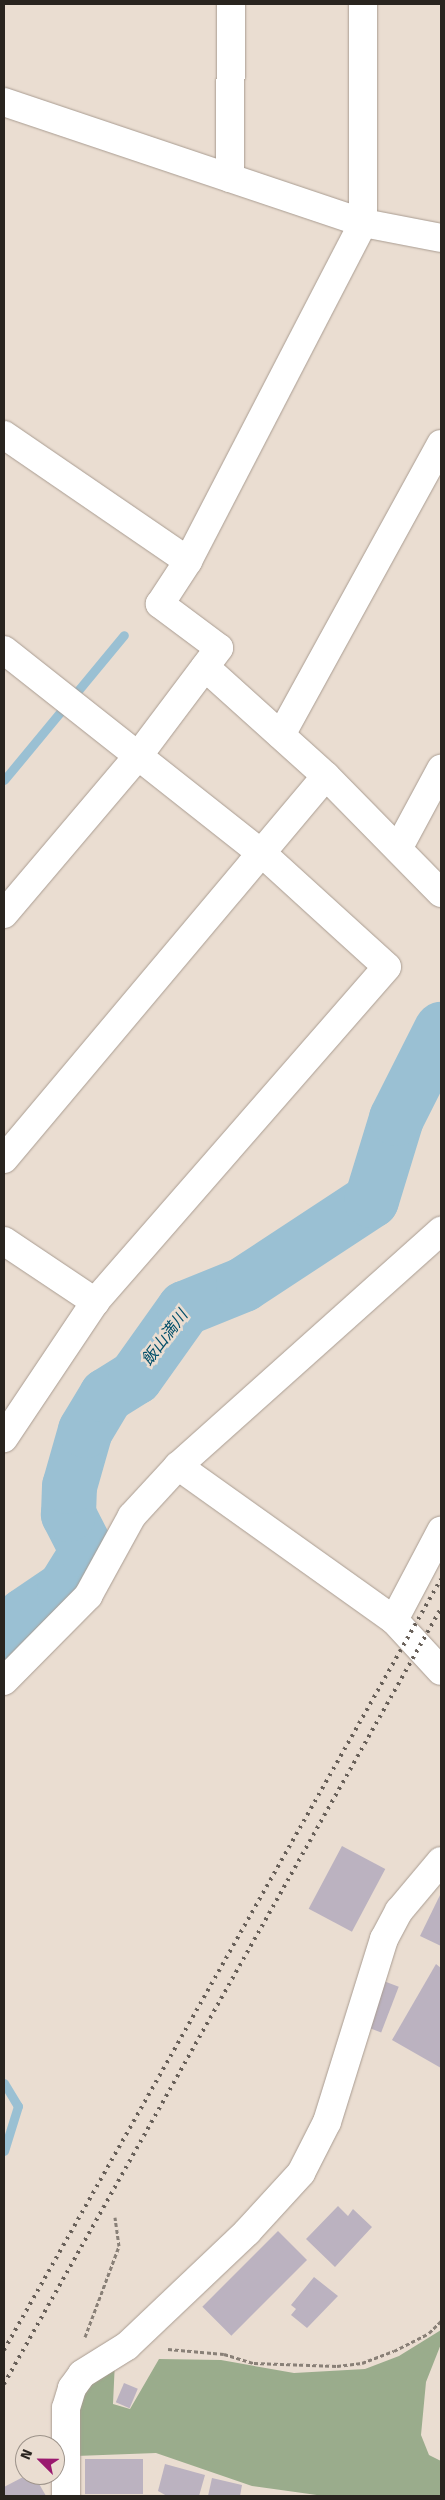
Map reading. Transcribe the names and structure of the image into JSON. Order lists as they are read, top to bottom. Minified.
{"water":["飯山満川"],"north":"top left"}
